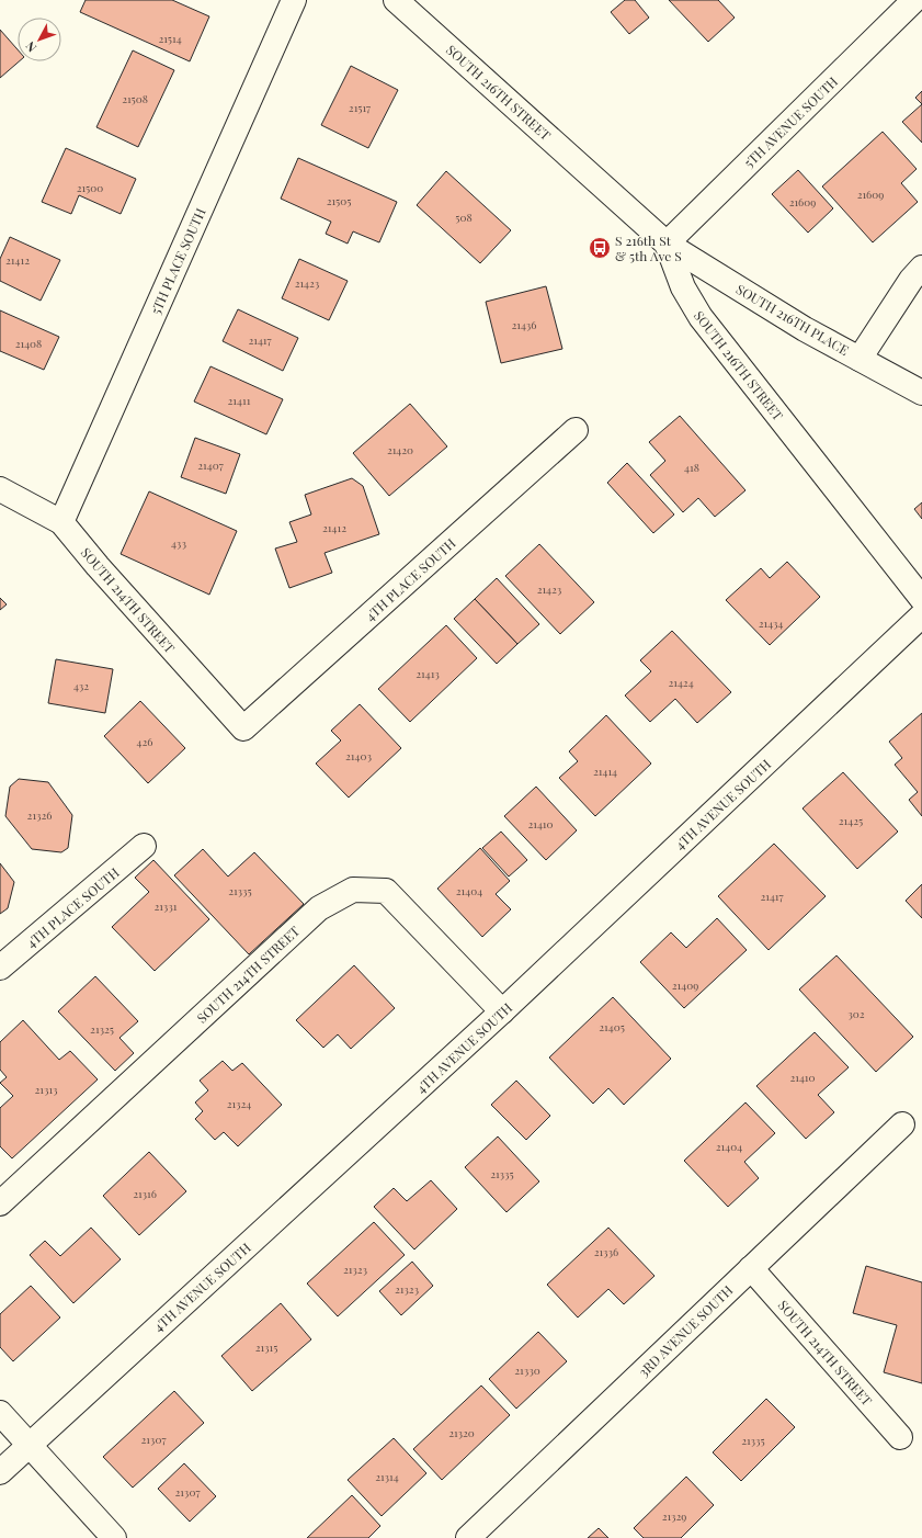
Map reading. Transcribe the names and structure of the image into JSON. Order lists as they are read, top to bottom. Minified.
{"streets":{"street":["SOUTH 216TH STREET","5TH AVENUE SOUTH","5TH PLACE SOUTH","SOUTH 216TH PLACE","4TH PLACE SOUTH","SOUTH 214TH STREET","4TH AVENUE SOUTH","3RD AVENUE SOUTH"]},"crossings":[["SOUTH 216TH STREET","5TH AVENUE SOUTH"],["SOUTH 216TH STREET","SOUTH 216TH PLACE"],["5TH AVENUE SOUTH","SOUTH 216TH PLACE"],["5TH PLACE SOUTH","SOUTH 214TH STREET"],["4TH PLACE SOUTH","SOUTH 214TH STREET"],["SOUTH 214TH STREET","4TH AVENUE SOUTH"],["SOUTH 214TH STREET","3RD AVENUE SOUTH"]],"places":{"bus stop":["S 216th St & 5th Ave S"]},"house_numbers":["21514","21508","21517","21500","21609","21505","21609","508","21412","21423","21436","21417","21408","21411","21420","21407","418","21412","433","21423","21434","21413","21424","432","426","21403","21414","21326","21425","21410","21335","21404","21417","21331","21409","302","21405","21325","21410","21313","21324","21404","21335","21316","21336","21323","21323","21315","21330","21320","21307","21335","21314","21307","21329"],"north":"bottom left"}
